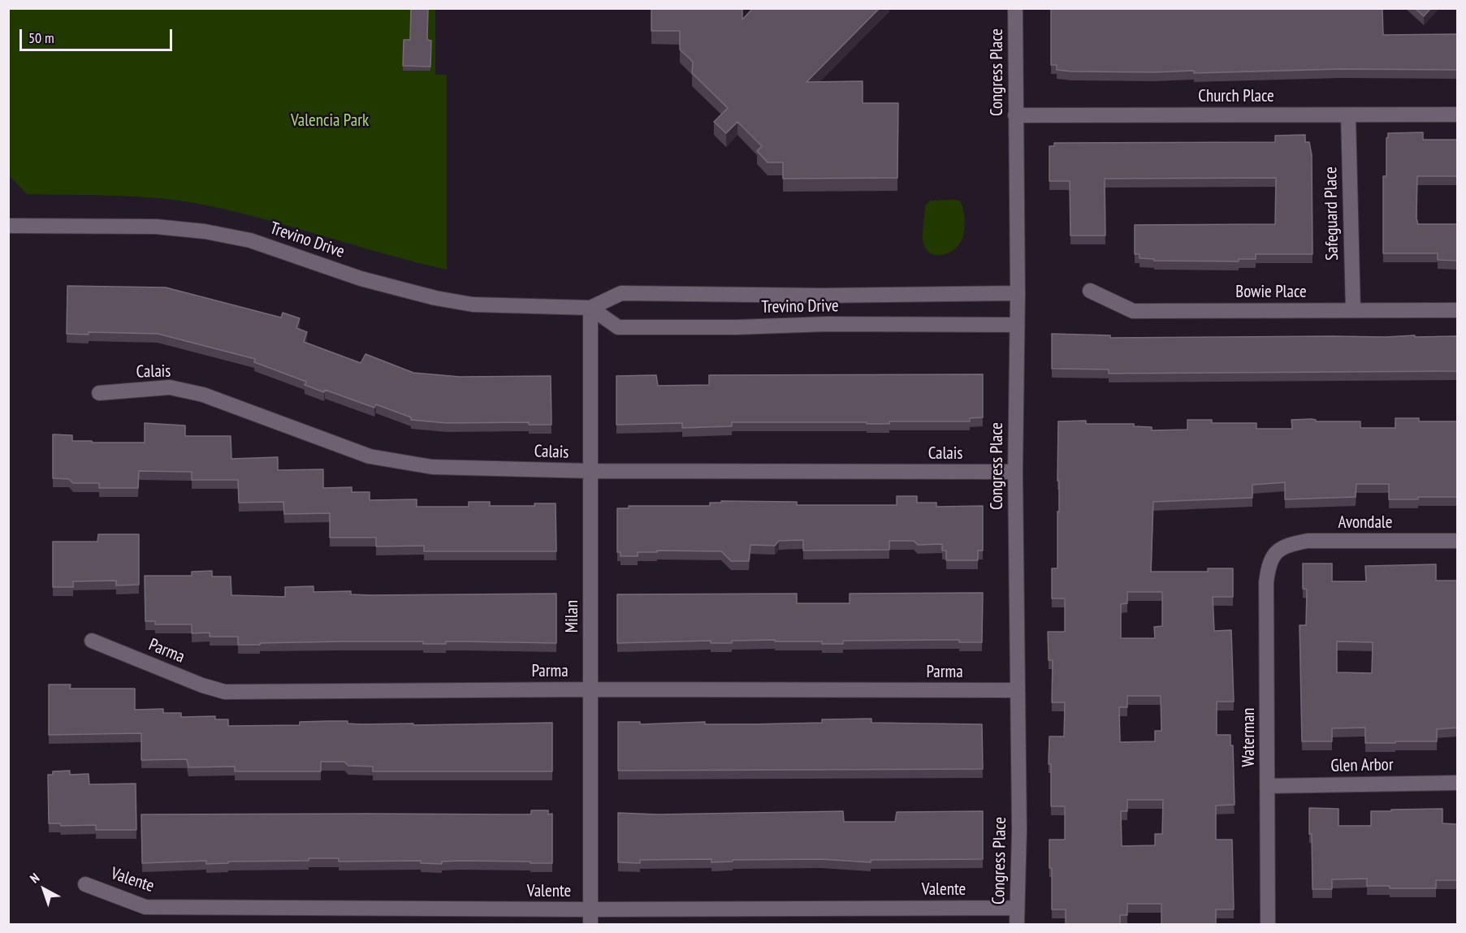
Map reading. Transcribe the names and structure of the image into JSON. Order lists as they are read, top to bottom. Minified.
{"streets":{"street":["Congress Place","Church Place","Safeguard Place","Trevino Drive","Bowie Place","Calais","Avondale","Milan","Parma","Waterman","Glen Arbor","Valente"]},"crossings":[["Congress Place","Church Place"],["Congress Place","Trevino Drive"],["Congress Place","Calais"],["Congress Place","Parma"],["Congress Place","Valente"],["Church Place","Safeguard Place"],["Safeguard Place","Bowie Place"],["Trevino Drive","Milan"],["Calais","Milan"],["Avondale","Waterman"],["Milan","Parma"],["Milan","Valente"],["Waterman","Glen Arbor"]],"parks":["Valencia Park"],"scale_bar":"50 m","north":"top left"}
